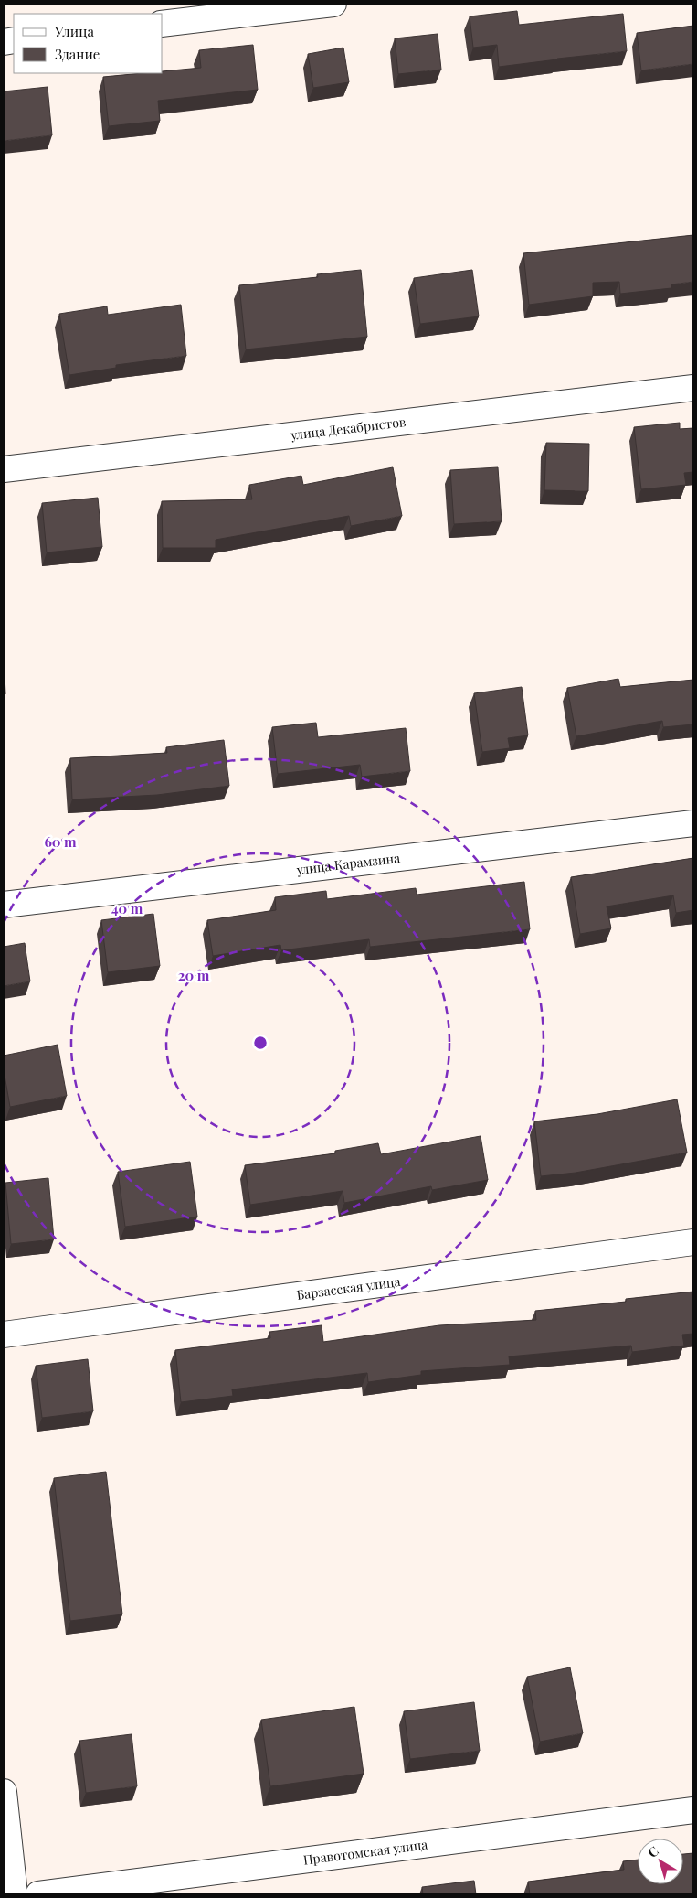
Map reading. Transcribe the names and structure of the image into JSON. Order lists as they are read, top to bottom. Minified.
{"streets":{"street":["улица Декабристов","улица Карамзина","Барзасская улица","Правотомская улица"]},"legend":["Улица","Здание"],"north":"top left","rings":["60 m","40 m","20 m"]}
